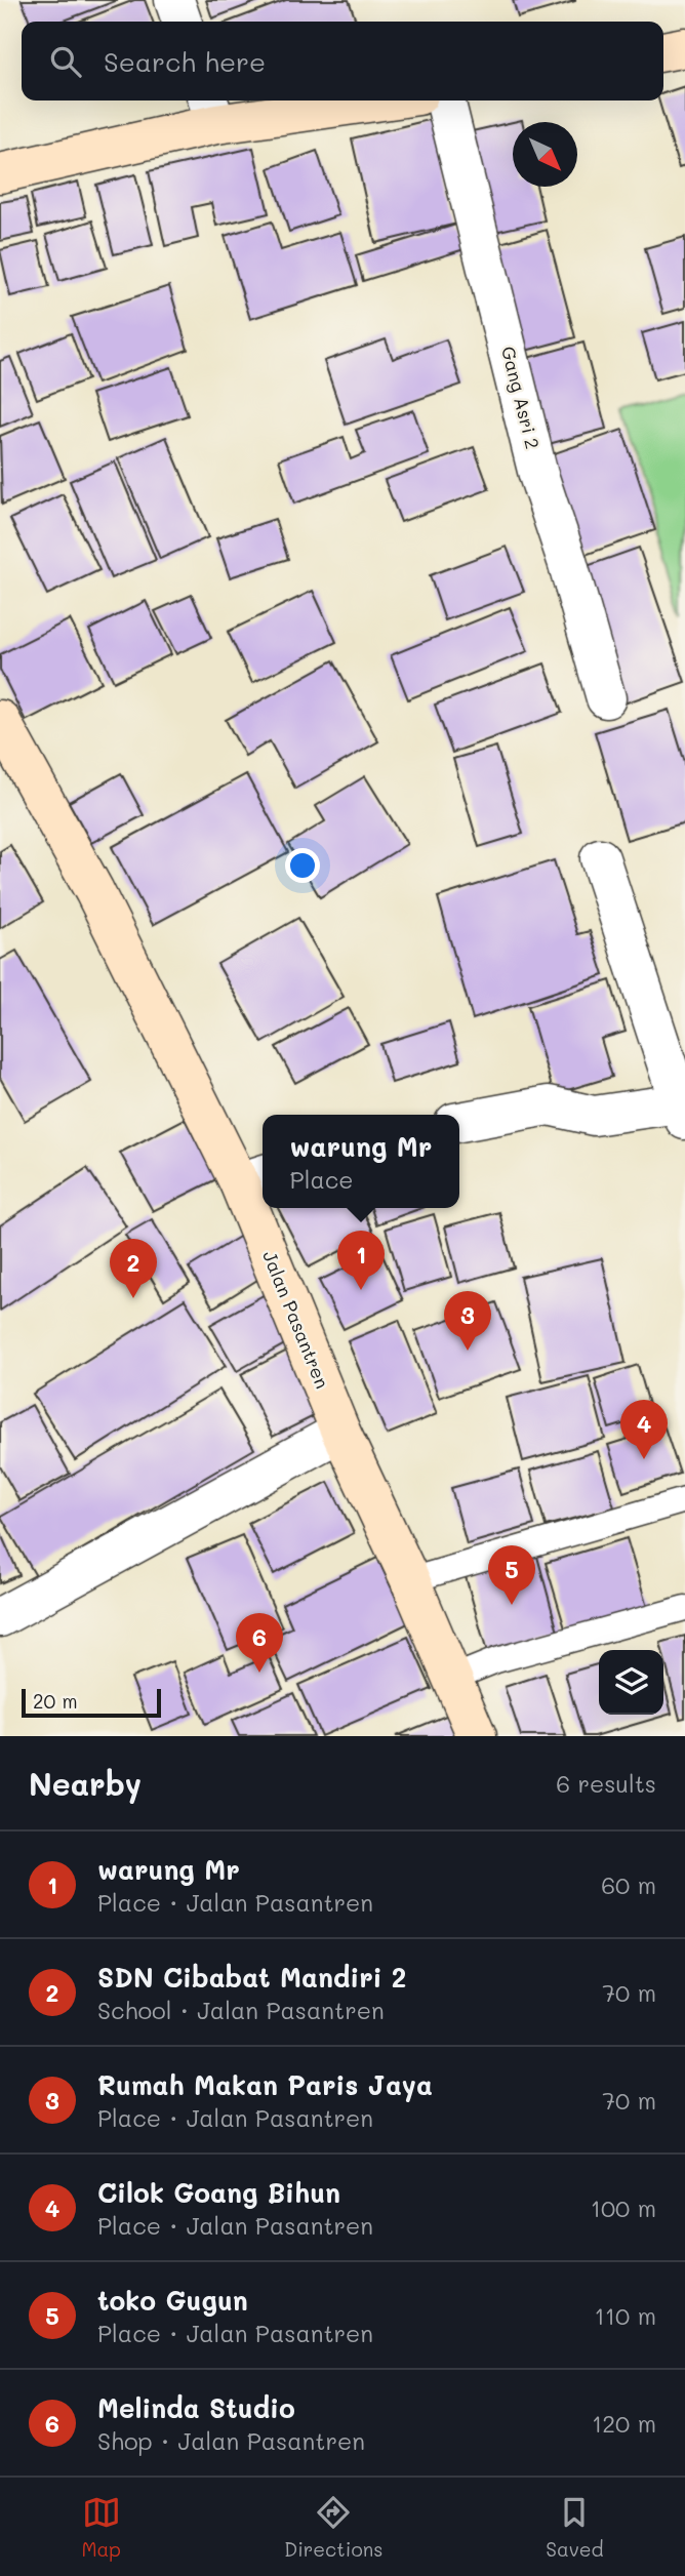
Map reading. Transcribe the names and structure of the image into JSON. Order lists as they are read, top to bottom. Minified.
{"streets":{"main road":["Jalan Pasantren"],"street":["Gang Asri 2"]},"scale_bar":"20 m","north":"bottom right","page":{"search":"Search here","popup":["warung Mr","Place"],"pins":["1","2","3","4","5","6"],"scale":"20 m","heading":["Nearby","6 results"],"list":[{"mark":"1","name":"warung Mr","note":"Place · Jalan Pasantren","value":"60 m"},{"mark":"2","name":"SDN Cibabat Mandiri 2","note":"School · Jalan Pasantren","value":"70 m"},{"mark":"3","name":"Rumah Makan Paris Jaya","note":"Place · Jalan Pasantren","value":"70 m"},{"mark":"4","name":"Cilok Goang Bihun","note":"Place · Jalan Pasantren","value":"100 m"},{"mark":"5","name":"toko Gugun","note":"Place · Jalan Pasantren","value":"110 m"},{"mark":"6","name":"Melinda Studio","note":"Shop · Jalan Pasantren","value":"120 m"}],"nav":["Map","Directions","Saved"]}}
